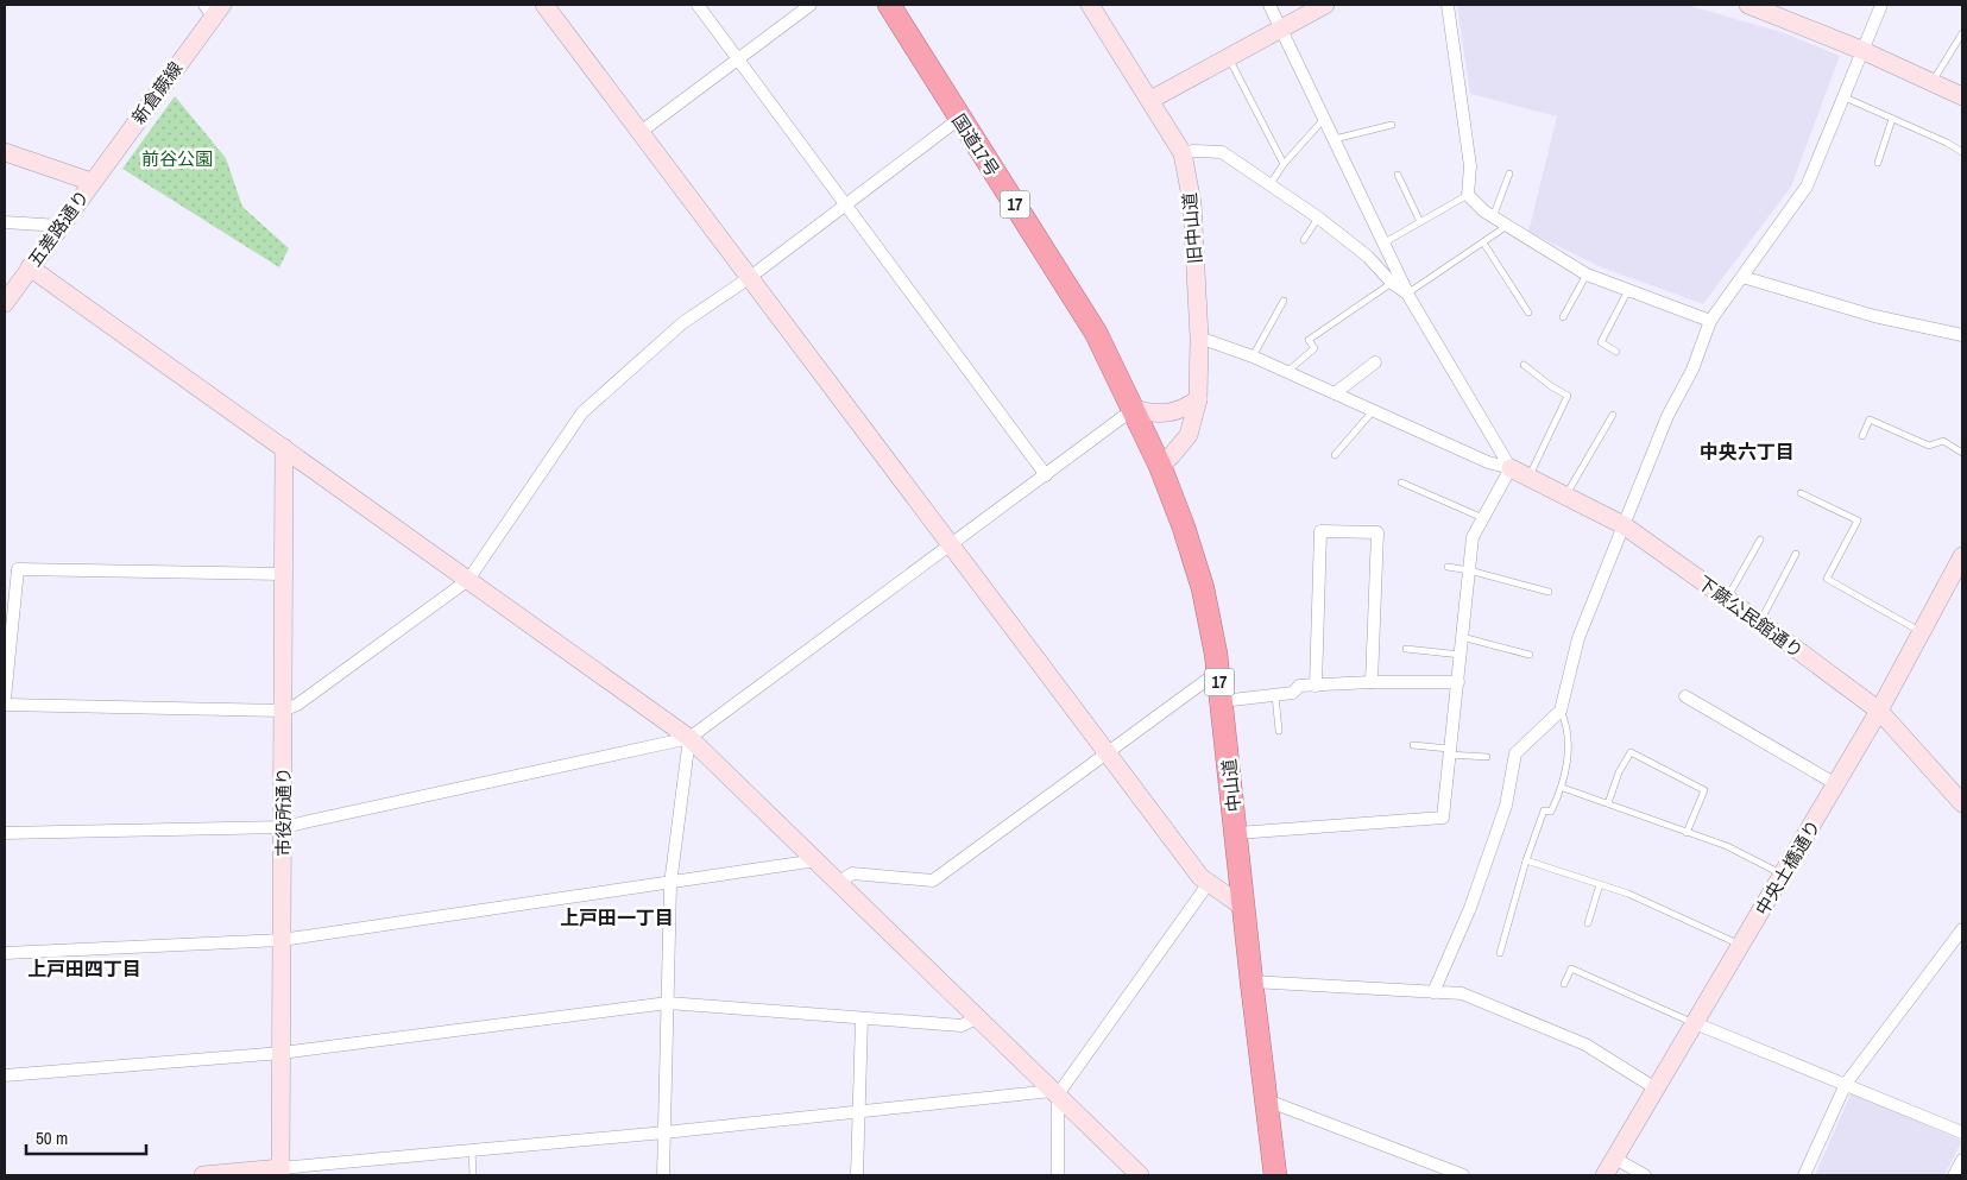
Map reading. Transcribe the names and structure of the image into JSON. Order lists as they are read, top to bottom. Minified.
{"streets":{"highway":["国道17号","17","中山道"],"street":["新倉蕨線","五差路通り","旧中山道","下蕨公民館通り","市役所通り","中央土橋通り"]},"crossings":[["新倉蕨線","五差路通り"],["国道17号","中山道"],["旧中山道","中山道"],["下蕨公民館通り","中央土橋通り"]],"districts":["中央六丁目","上戸田一丁目","上戸田四丁目"],"parks":["前谷公園"],"scale_bar":"50 m"}
